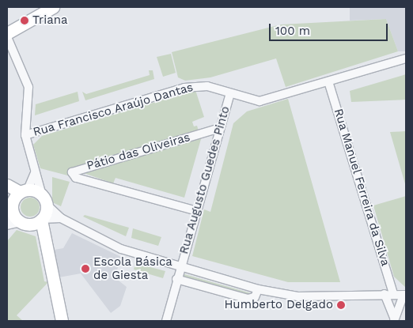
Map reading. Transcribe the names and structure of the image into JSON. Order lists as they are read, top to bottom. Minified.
{"streets":{"street":["Rua Francisco Araújo Dantas","Pátio das Oliveiras","Rua Augusto Guedes Pinto","Rua Manuel Ferreira da Silva"]},"crossings":[["Rua Francisco Araújo Dantas","Rua Augusto Guedes Pinto"],["Rua Francisco Araújo Dantas","Rua Manuel Ferreira da Silva"],["Pátio das Oliveiras","Rua Augusto Guedes Pinto"]],"places":["Triana","Escola Básica de Giesta","Humberto Delgado"],"scale_bar":"100 m"}
